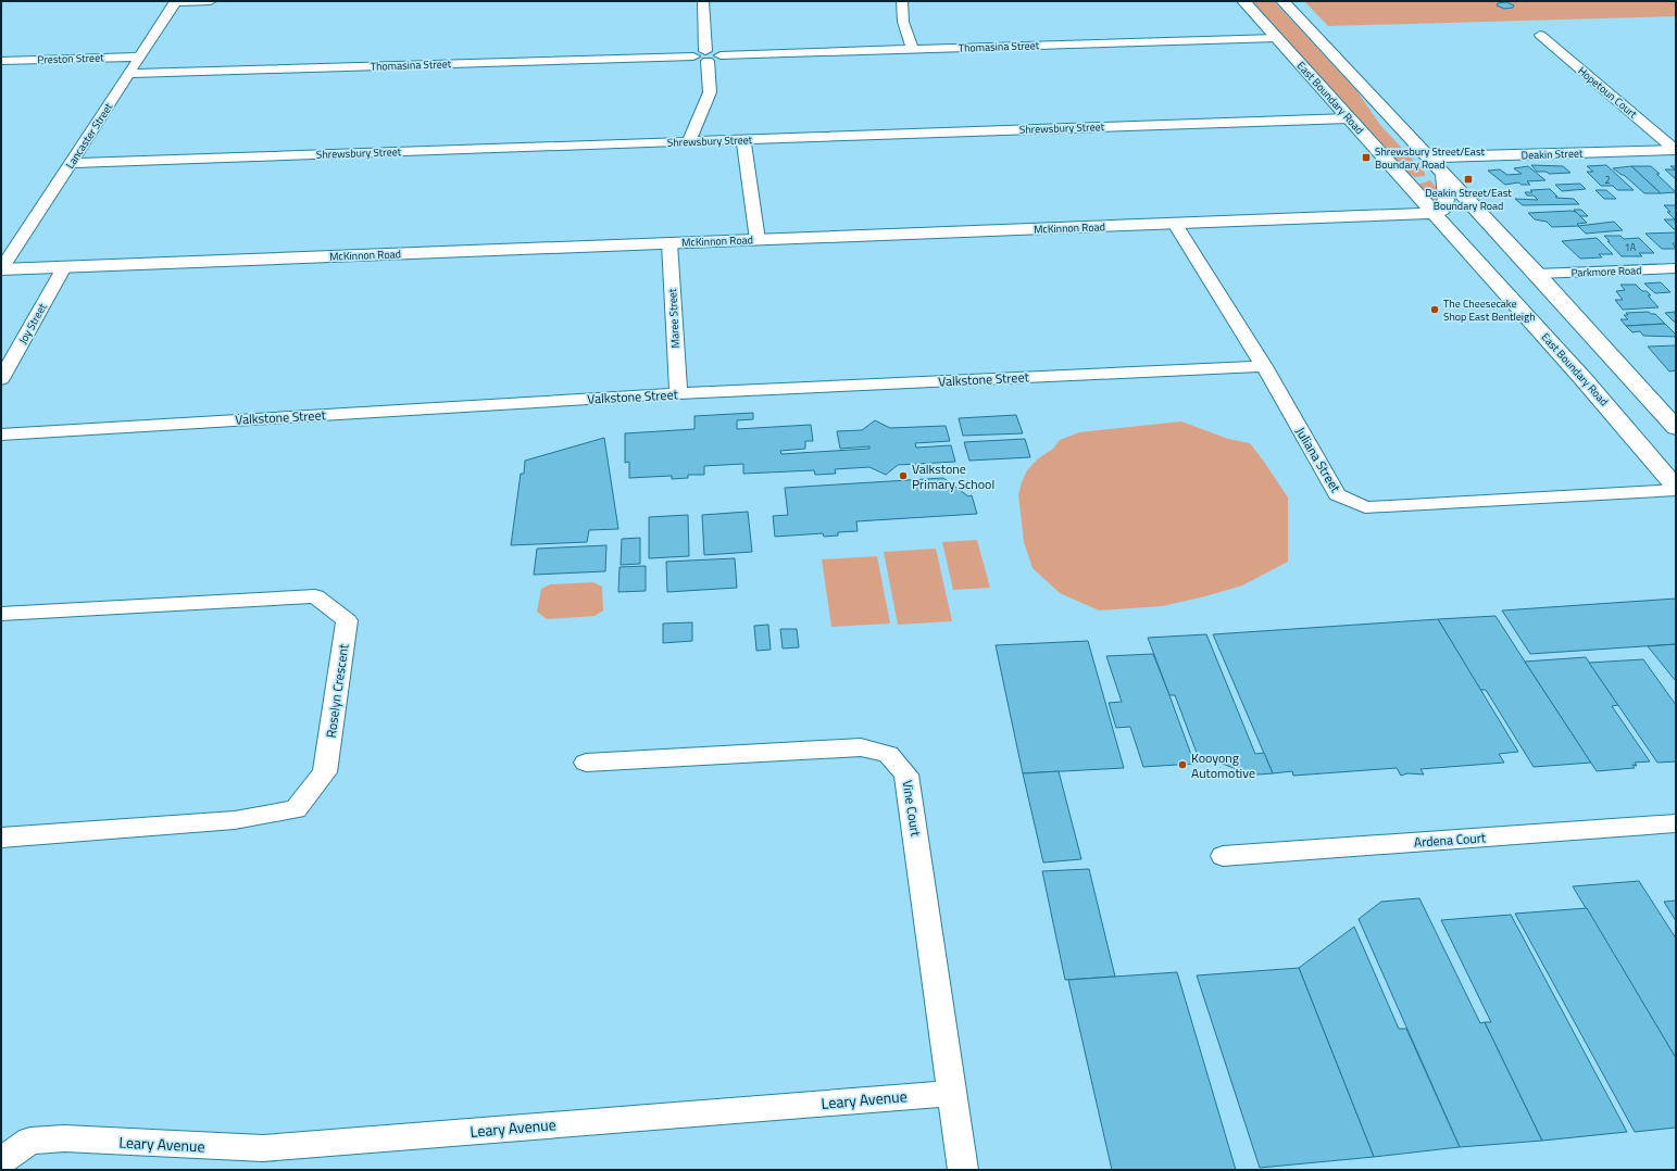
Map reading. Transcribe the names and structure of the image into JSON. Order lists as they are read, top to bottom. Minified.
{"streets":{"main road":["East Boundary Road","Deakin Street","McKinnon Road"],"street":["Thomasina Street","Preston Street","Hopetoun Court","Shrewsbury Street","Lancaster Street","Parkmore Road","Maree Street","Joy Street","Valkstone Street","Juliana Street","Roselyn Crescent","Vine Court","Ardena Court","Leary Avenue"]},"crossings":[["Thomasina Street","East Boundary Road"],["Thomasina Street","Lancaster Street"],["Preston Street","Lancaster Street"],["Hopetoun Court","Deakin Street"],["East Boundary Road","Shrewsbury Street"],["East Boundary Road","McKinnon Road"],["East Boundary Road","Juliana Street"],["Shrewsbury Street","Lancaster Street"],["Lancaster Street","McKinnon Road"],["McKinnon Road","Maree Street"],["McKinnon Road","Joy Street"],["McKinnon Road","Juliana Street"],["Maree Street","Valkstone Street"],["Valkstone Street","Juliana Street"],["Vine Court","Leary Avenue"]],"places":{"transit":["Shrewsbury Street/East Boundary Road","Deakin Street/East Boundary Road"],"other":["The Cheesecake Shop East Bentleigh","Valkstone Primary School","Kooyong Automotive"]},"house_numbers":["2","1A"]}
